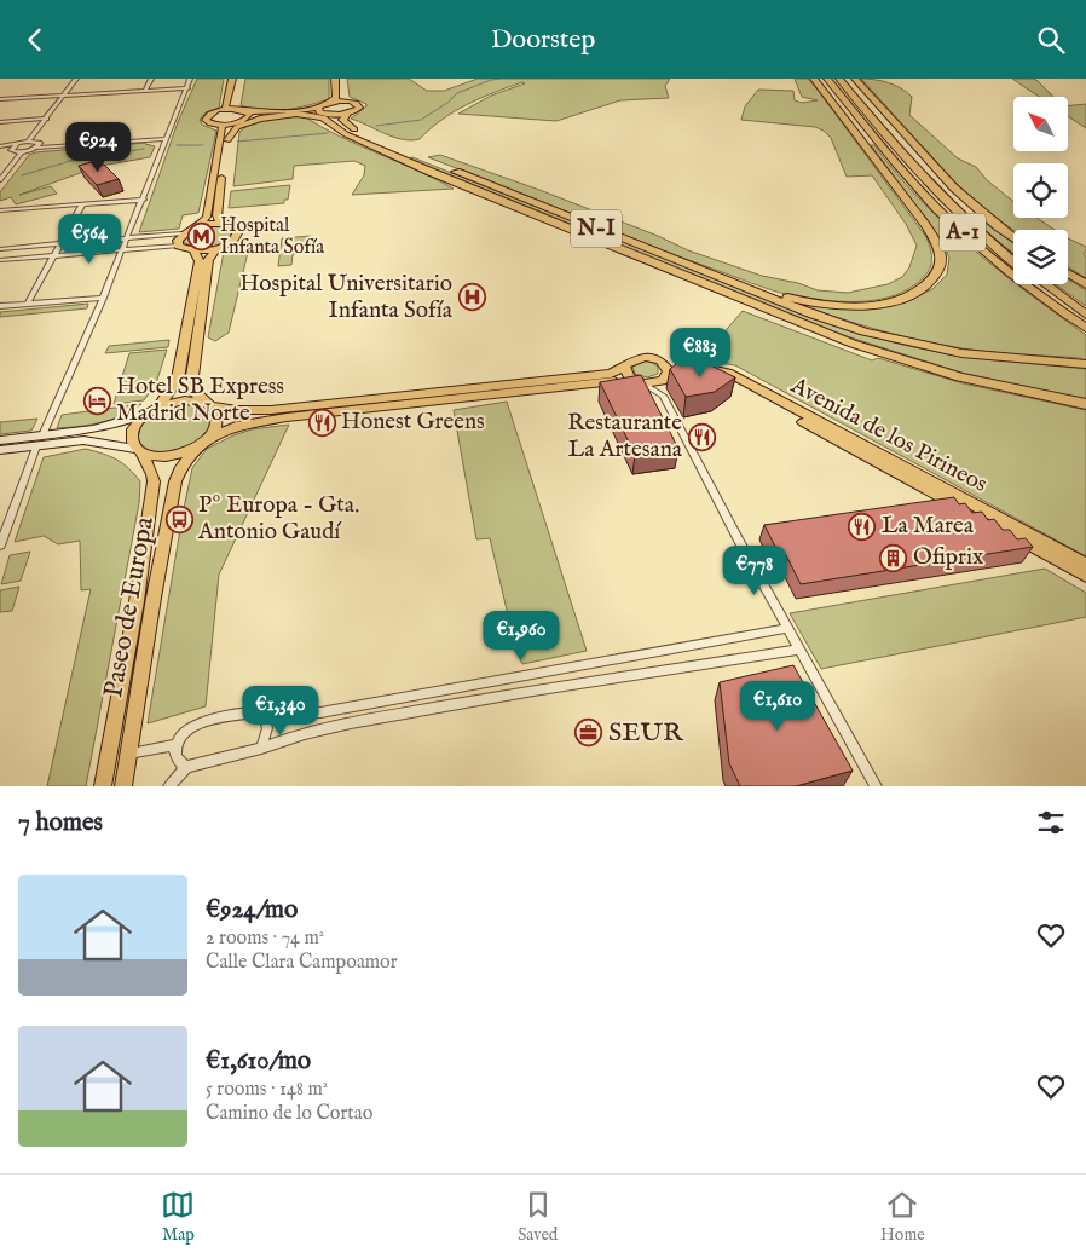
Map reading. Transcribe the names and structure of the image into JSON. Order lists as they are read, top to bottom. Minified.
{"streets":{"highway":["N-I","A-1"],"main road":["Avenida de los Pirineos","Paseo de Europa"]},"places":{"metro station":["Hospital Infanta Sofía"],"hospital":["Hospital Universitario Infanta Sofía"],"hotel":["Hotel SB Express Madrid Norte"],"restaurant":["Honest Greens","Restaurante La Artesana","La Marea"],"bus stop":["Pº Europa - Gta. Antonio Gaudí"],"building":["Ofiprix"],"office":["SEUR"]},"north":"top left","page":{"header":"Doorstep","price":["€924","€564","€883","€778","€1,960","€1,610","€1,340"],"heading":"7 homes","list":[{"name":"€924/mo","note":"2 rooms · 74 m² · Calle Clara Campoamor"},{"name":"€1,610/mo","note":"5 rooms · 148 m² · Camino de lo Cortao"}],"tabs":["Map","Saved","Home"]}}
